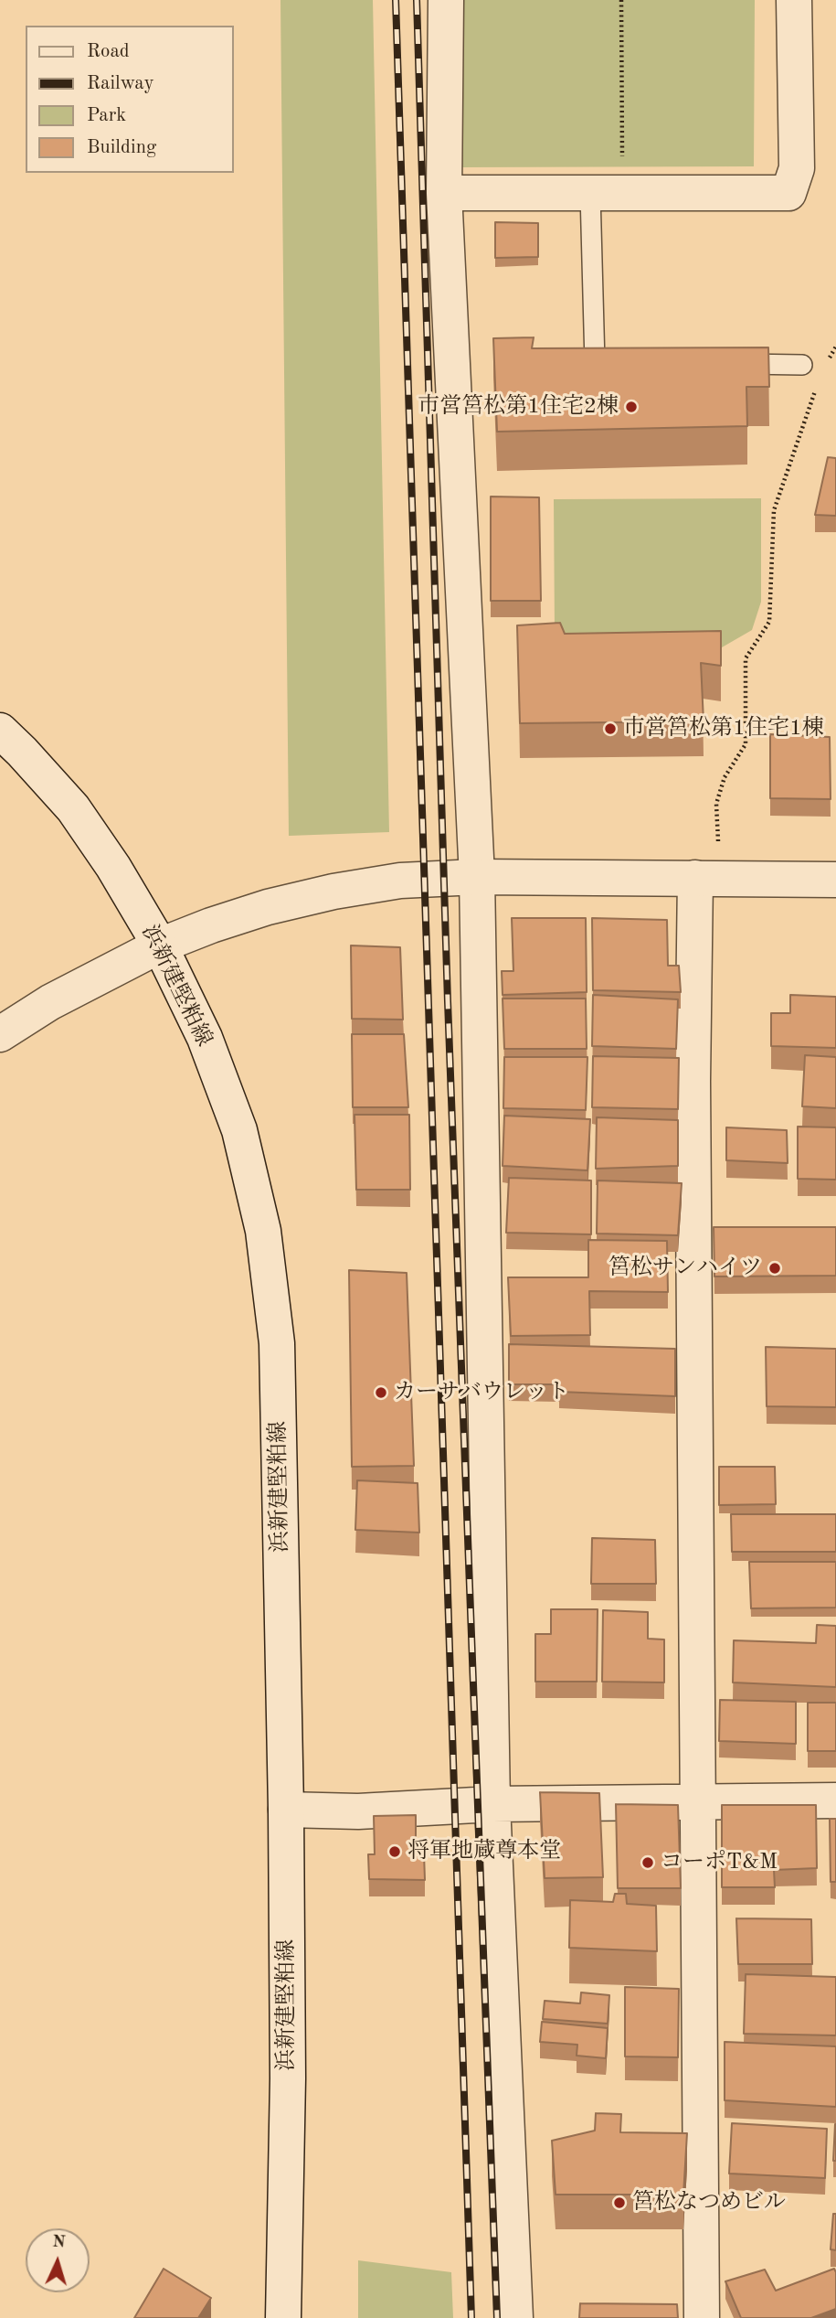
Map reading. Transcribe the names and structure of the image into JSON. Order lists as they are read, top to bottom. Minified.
{"streets":{"street":["浜新建堅粕線"]},"places":["市営筥松第1住宅2棟","市営筥松第1住宅1棟","筥松サンハイツ","カーサバウレット","将軍地蔵尊本堂","コーポT&M","筥松なつめビル"],"legend":["Road","Railway","Park","Building"],"north":"top"}
